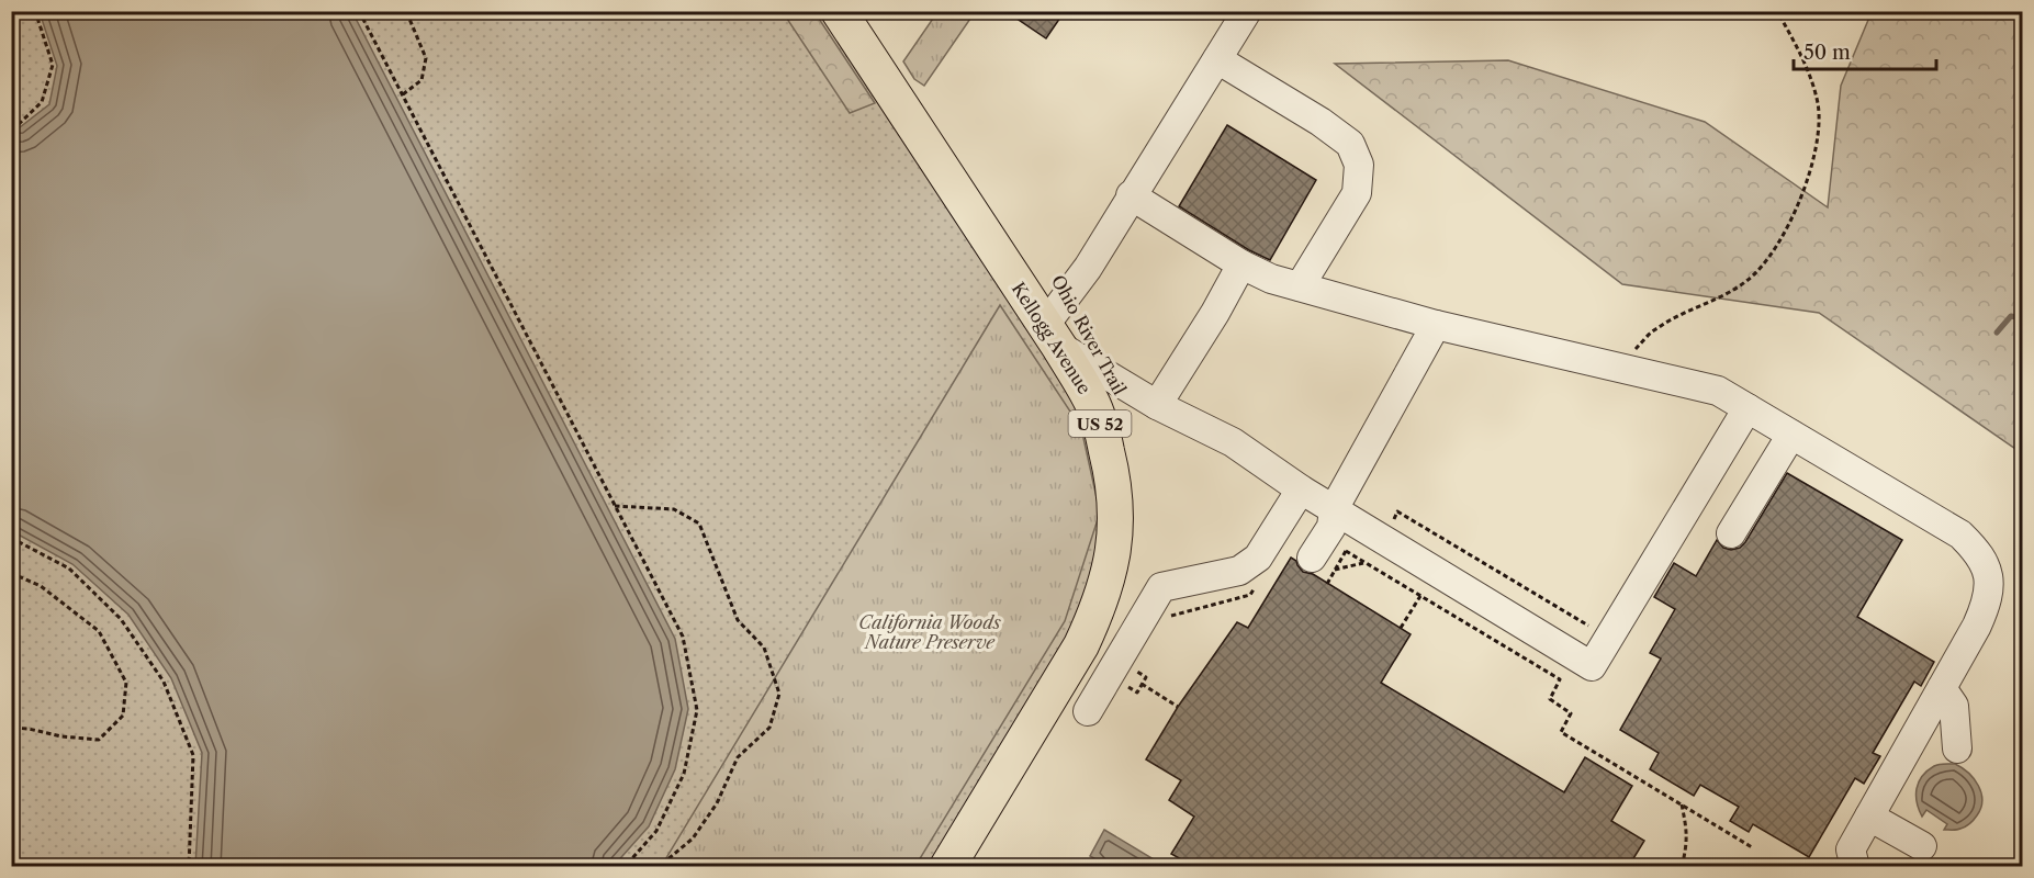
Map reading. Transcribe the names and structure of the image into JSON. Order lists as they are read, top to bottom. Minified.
{"streets":{"main road":["Kellogg Avenue","US 52"]},"parks":["California Woods Nature Preserve"],"scale_bar":"50 m"}
